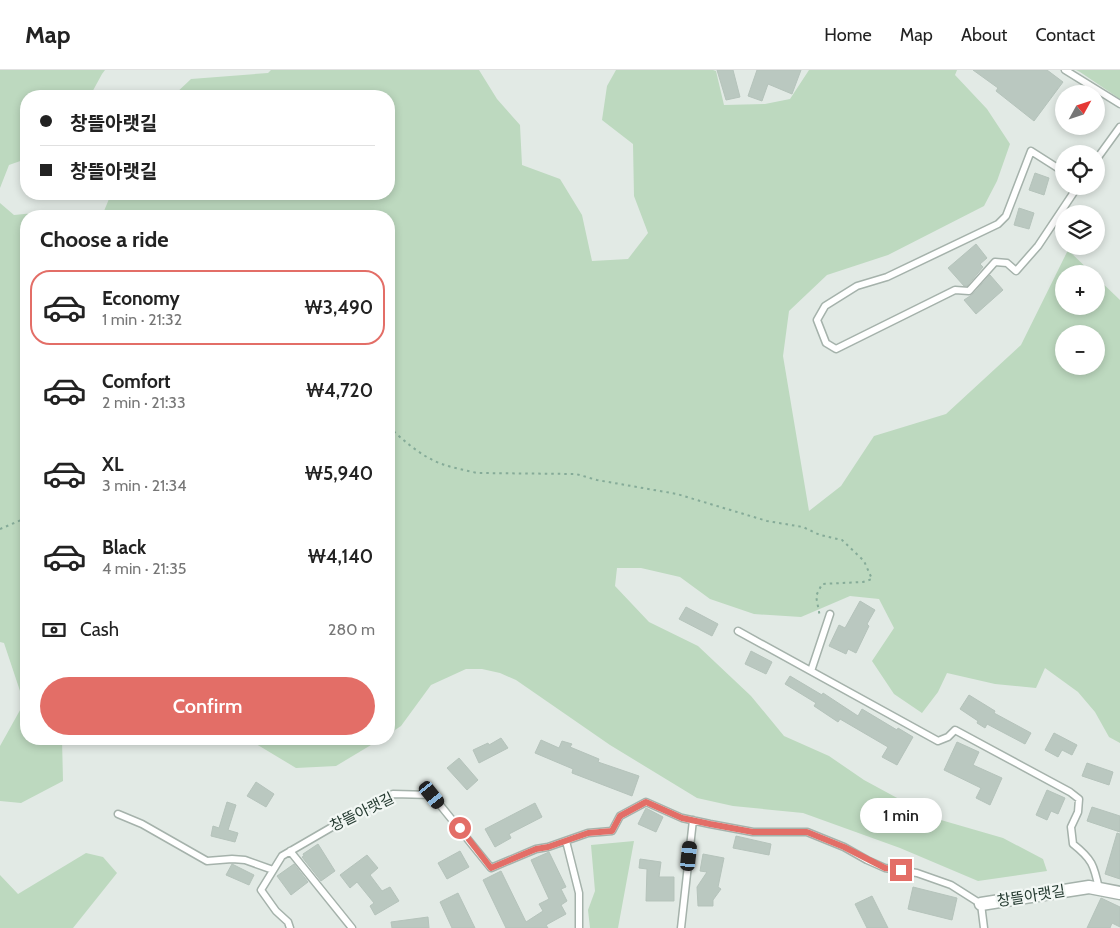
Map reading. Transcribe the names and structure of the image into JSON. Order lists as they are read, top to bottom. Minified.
{"streets":{"street":["창뜰아랫길"]},"north":"top right","page":{"header":"Map","nav":["Home","Map","About","Contact"],"map_buttons":["+","−"],"banner":["창뜰아랫길","창뜰아랫길"],"heading":"Choose a ride","list":[{"name":"Economy","note":"1 min · 21:32","value":"₩3,490"},{"name":"Comfort","note":"2 min · 21:33","value":"₩4,720"},{"name":"XL","note":"3 min · 21:34","value":"₩5,940"},{"name":"Black","note":"4 min · 21:35","value":"₩4,140"}],"pay":["Cash","280 m"],"buttons":"Confirm","bubble":"1 min"}}
